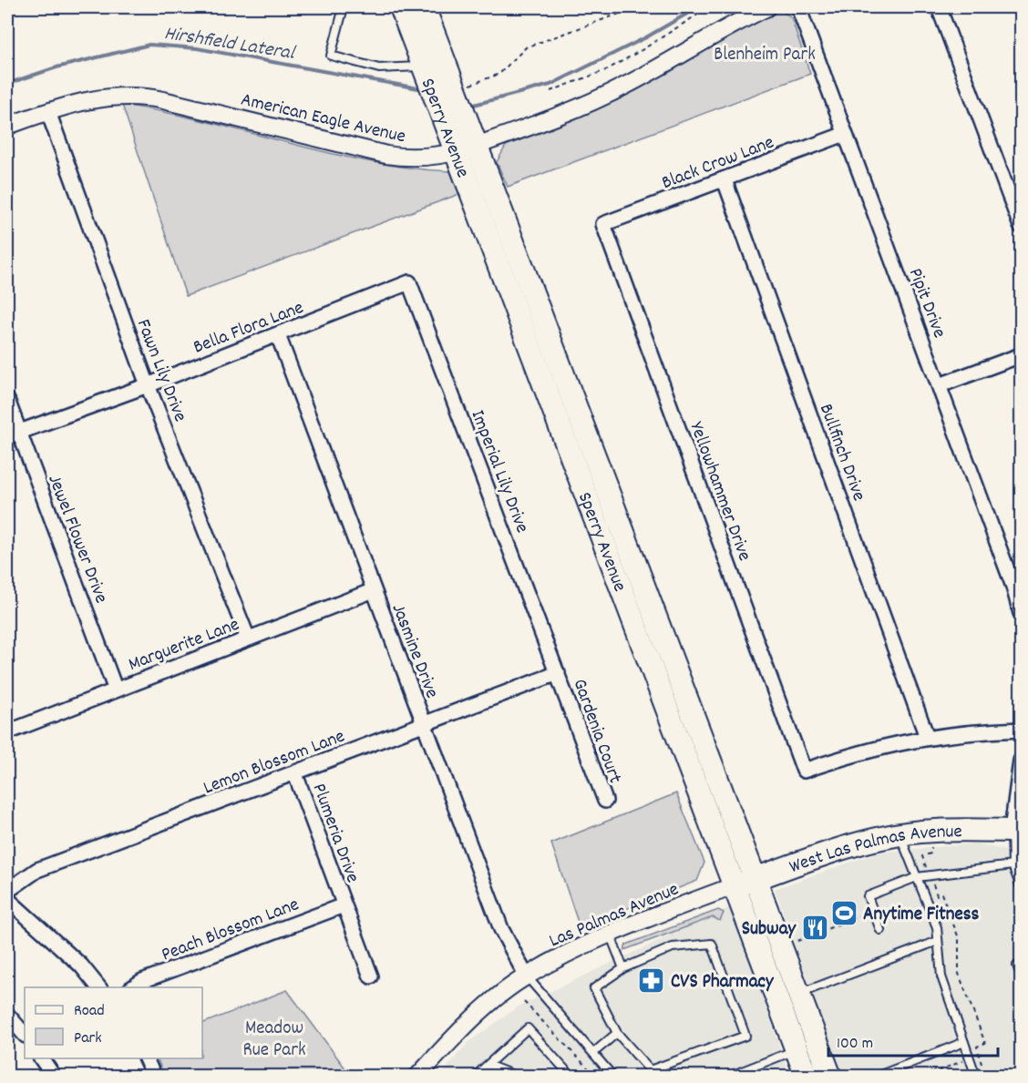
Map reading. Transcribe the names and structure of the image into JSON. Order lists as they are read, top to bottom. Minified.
{"streets":{"main road":["Sperry Avenue","West Las Palmas Avenue"],"street":["American Eagle Avenue","Black Crow Lane","Pipit Drive","Bella Flora Lane","Fawn Lily Drive","Bullfinch Drive","Imperial Lily Drive","Yellowhammer Drive","Jewel Flower Drive","Marguerite Lane","Jasmine Drive","Gardenia Court","Lemon Blossom Lane","Plumeria Drive","Las Palmas Avenue","Peach Blossom Lane"]},"crossings":[["American Eagle Avenue","Sperry Avenue"],["American Eagle Avenue","Fawn Lily Drive"],["Sperry Avenue","West Las Palmas Avenue"],["Sperry Avenue","Las Palmas Avenue"],["Black Crow Lane","Pipit Drive"],["Black Crow Lane","Bullfinch Drive"],["Black Crow Lane","Yellowhammer Drive"],["Bella Flora Lane","Fawn Lily Drive"],["Bella Flora Lane","Imperial Lily Drive"],["Bella Flora Lane","Jewel Flower Drive"],["Bella Flora Lane","Jasmine Drive"],["Fawn Lily Drive","Marguerite Lane"],["Bullfinch Drive","Yellowhammer Drive"],["Imperial Lily Drive","Gardenia Court"],["Imperial Lily Drive","Lemon Blossom Lane"],["Jewel Flower Drive","Marguerite Lane"],["Marguerite Lane","Jasmine Drive"],["Jasmine Drive","Lemon Blossom Lane"],["Jasmine Drive","Las Palmas Avenue"],["Gardenia Court","Lemon Blossom Lane"],["Lemon Blossom Lane","Plumeria Drive"],["Plumeria Drive","Peach Blossom Lane"],["West Las Palmas Avenue","Las Palmas Avenue"]],"water":["Hirshfield Lateral"],"parks":["Blenheim Park","Meadow Rue Park"],"places":{"sports":["Anytime Fitness"],"restaurant":["Subway"],"pharmacy":["CVS Pharmacy"]},"legend":["Road","Park"],"scale_bar":"100 m"}
